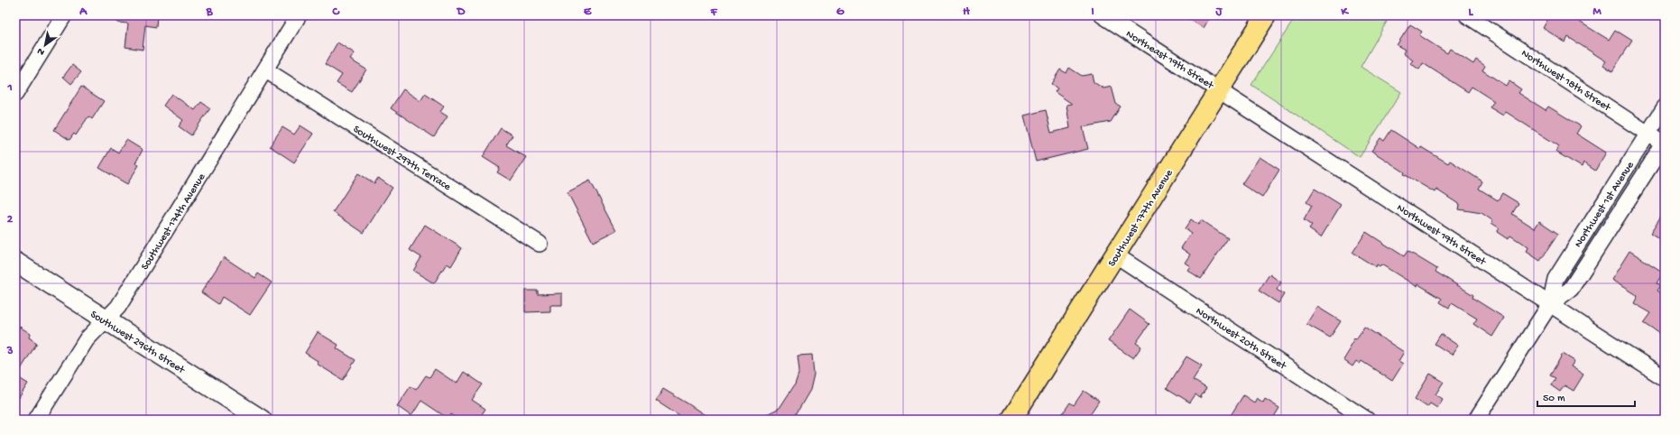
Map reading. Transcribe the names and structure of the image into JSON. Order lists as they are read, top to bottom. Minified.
{"streets":{"highway":["Southwest 177th Avenue"],"street":["Northeast 19th Street","Northwest 18th Street","Southwest 297th Terrace","Northwest 1st Avenue","Southwest 174th Avenue","Northwest 19th Street","Northwest 20th Street","Southwest 296th Street"]},"crossings":[["Northeast 19th Street","Southwest 177th Avenue"],["Northeast 19th Street","Northwest 19th Street"],["Northwest 18th Street","Northwest 1st Avenue"],["Southwest 297th Terrace","Southwest 174th Avenue"],["Northwest 1st Avenue","Northwest 19th Street"],["Southwest 177th Avenue","Northwest 19th Street"],["Southwest 177th Avenue","Northwest 20th Street"],["Southwest 174th Avenue","Southwest 296th Street"]],"scale_bar":"50 m","north":"bottom left","grid":{"columns":["A","B","C","D","E","F","G","H","I","J","K","L","M"],"rows":["1","2","3"]}}
